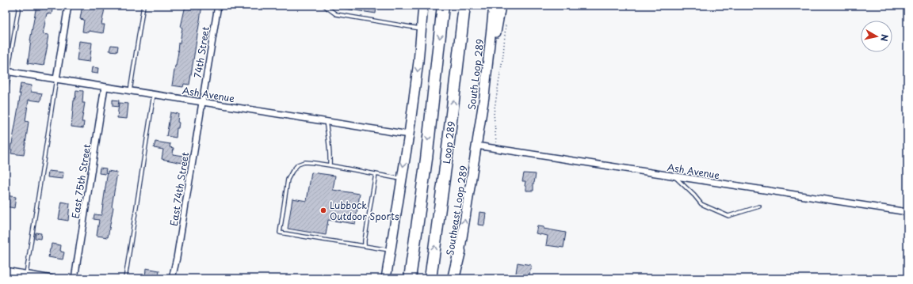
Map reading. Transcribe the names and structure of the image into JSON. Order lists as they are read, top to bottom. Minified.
{"streets":{"highway":["Loop 289"],"main road":["South Loop 289","Southeast Loop 289"],"street":["74th Street","Ash Avenue","East 75th Street","East 74th Street"]},"crossings":[["74th Street","Ash Avenue"],["74th Street","East 74th Street"],["South Loop 289","Ash Avenue"],["South Loop 289","Southeast Loop 289"],["Ash Avenue","East 75th Street"],["Ash Avenue","East 74th Street"],["Ash Avenue","Southeast Loop 289"]],"places":["Lubbock Outdoor Sports"],"north":"right"}
